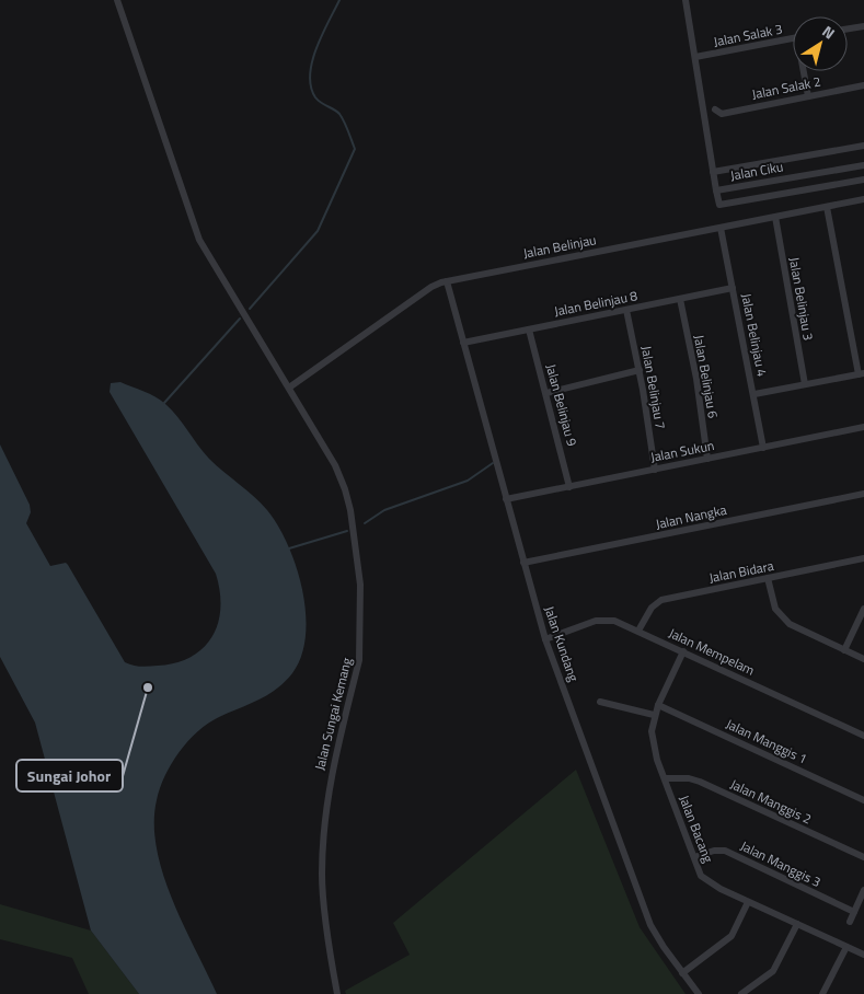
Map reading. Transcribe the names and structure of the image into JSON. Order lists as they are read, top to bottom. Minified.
{"streets":{"street":["Jalan Salak 3","Jalan Salak 2","Jalan Ciku","Jalan Belinjau","Jalan Belinjau 3","Jalan Belinjau 8","Jalan Belinjau 4","Jalan Belinjau 6","Jalan Belinjau 7","Jalan Belinjau 9","Jalan Sukun","Jalan Nangka","Jalan Bidara","Jalan Kundang","Jalan Mempelam","Jalan Sungai Kemang","Jalan Manggis 1","Jalan Manggis 2","Jalan Bacang","Jalan Manggis 3"]},"crossings":[["Jalan Belinjau","Jalan Belinjau 3"],["Jalan Belinjau","Jalan Belinjau 4"],["Jalan Belinjau","Jalan Kundang"],["Jalan Belinjau","Jalan Sungai Kemang"],["Jalan Belinjau 8","Jalan Belinjau 4"],["Jalan Belinjau 8","Jalan Belinjau 6"],["Jalan Belinjau 8","Jalan Belinjau 7"],["Jalan Belinjau 8","Jalan Belinjau 9"],["Jalan Belinjau 8","Jalan Kundang"],["Jalan Belinjau 4","Jalan Sukun"],["Jalan Belinjau 6","Jalan Sukun"],["Jalan Belinjau 7","Jalan Sukun"],["Jalan Belinjau 9","Jalan Sukun"],["Jalan Sukun","Jalan Kundang"],["Jalan Nangka","Jalan Kundang"],["Jalan Bidara","Jalan Mempelam"],["Jalan Kundang","Jalan Mempelam"],["Jalan Mempelam","Jalan Bacang"],["Jalan Manggis 1","Jalan Bacang"],["Jalan Manggis 2","Jalan Bacang"],["Jalan Bacang","Jalan Manggis 3"]],"places":["Sungai Johor"],"north":"top right"}
